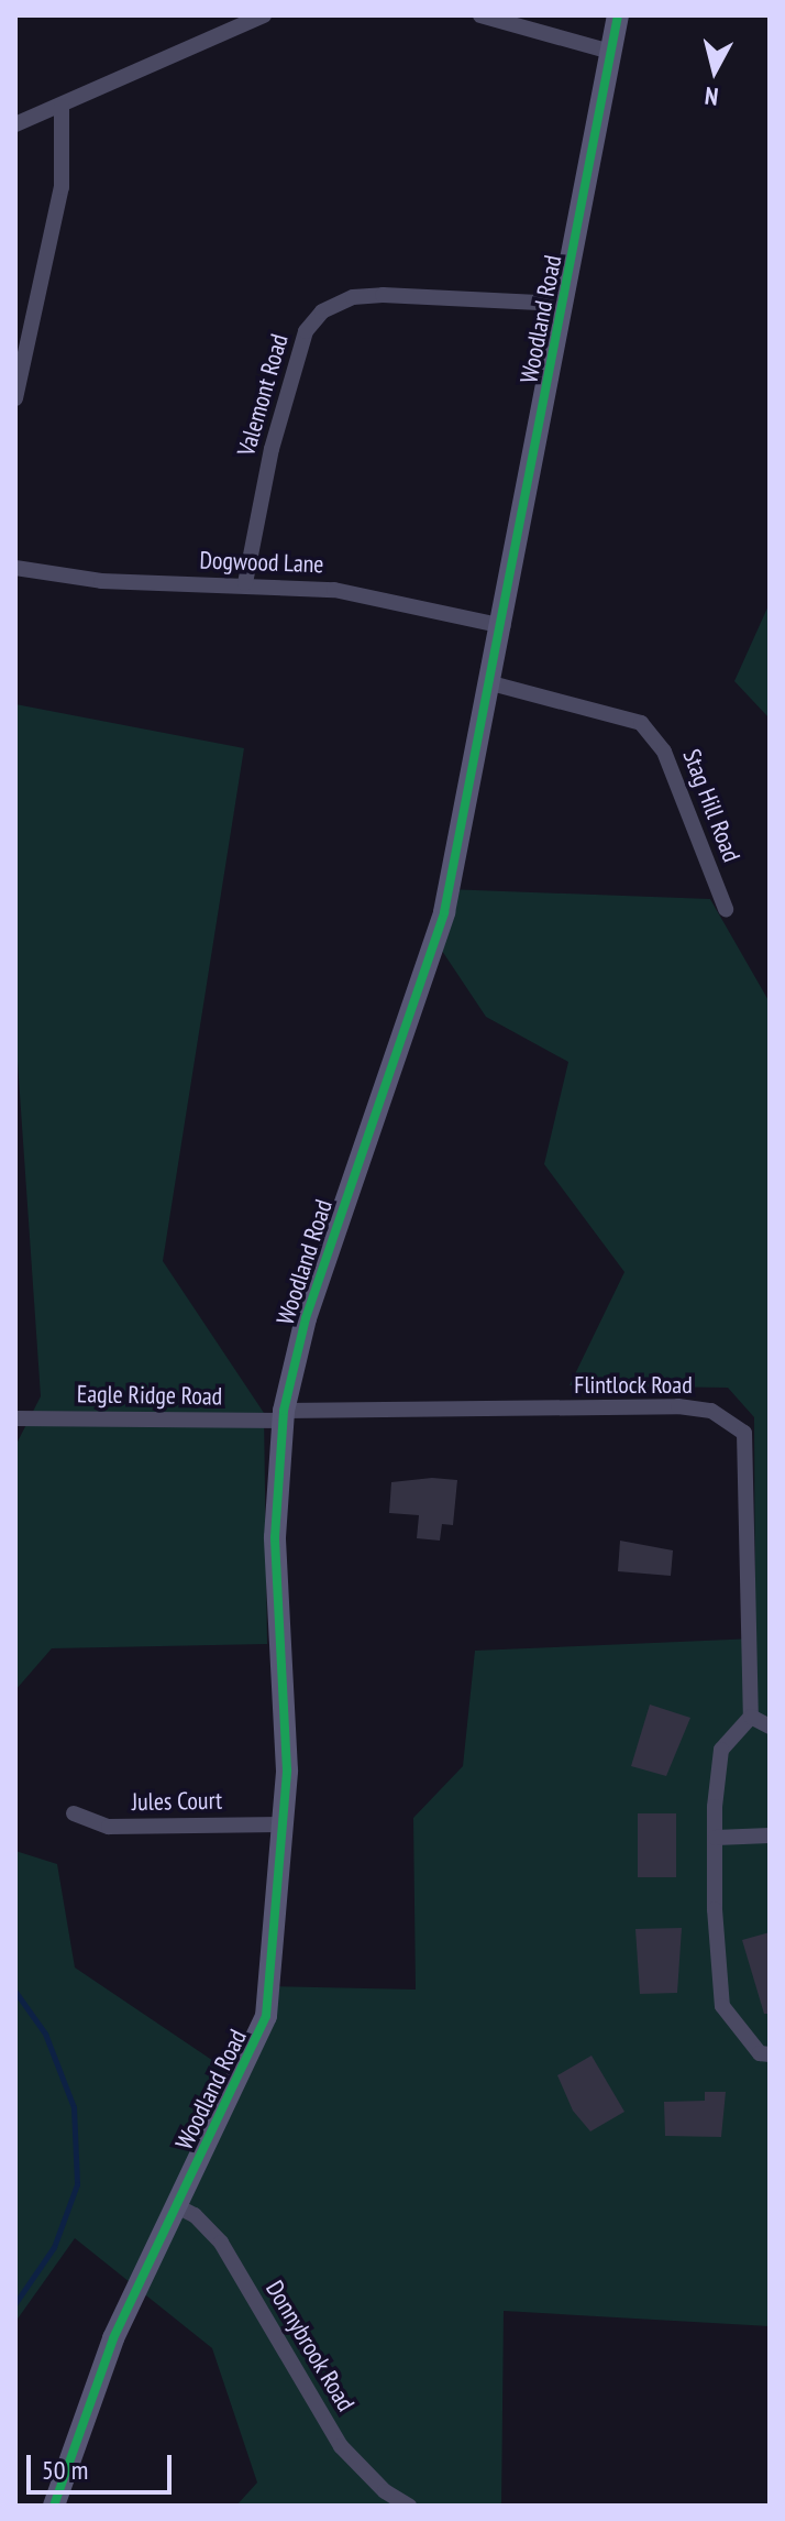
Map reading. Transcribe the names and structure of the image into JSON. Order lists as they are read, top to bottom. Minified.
{"streets":{"street":["Woodland Road","Valemont Road","Dogwood Lane","Stag Hill Road","Flintlock Road","Eagle Ridge Road","Jules Court","Donnybrook Road"]},"crossings":[["Woodland Road","Valemont Road"],["Woodland Road","Dogwood Lane"],["Woodland Road","Stag Hill Road"],["Woodland Road","Flintlock Road"],["Woodland Road","Eagle Ridge Road"],["Woodland Road","Jules Court"],["Woodland Road","Donnybrook Road"],["Valemont Road","Dogwood Lane"],["Flintlock Road","Eagle Ridge Road"]],"scale_bar":"50 m","north":"bottom"}
